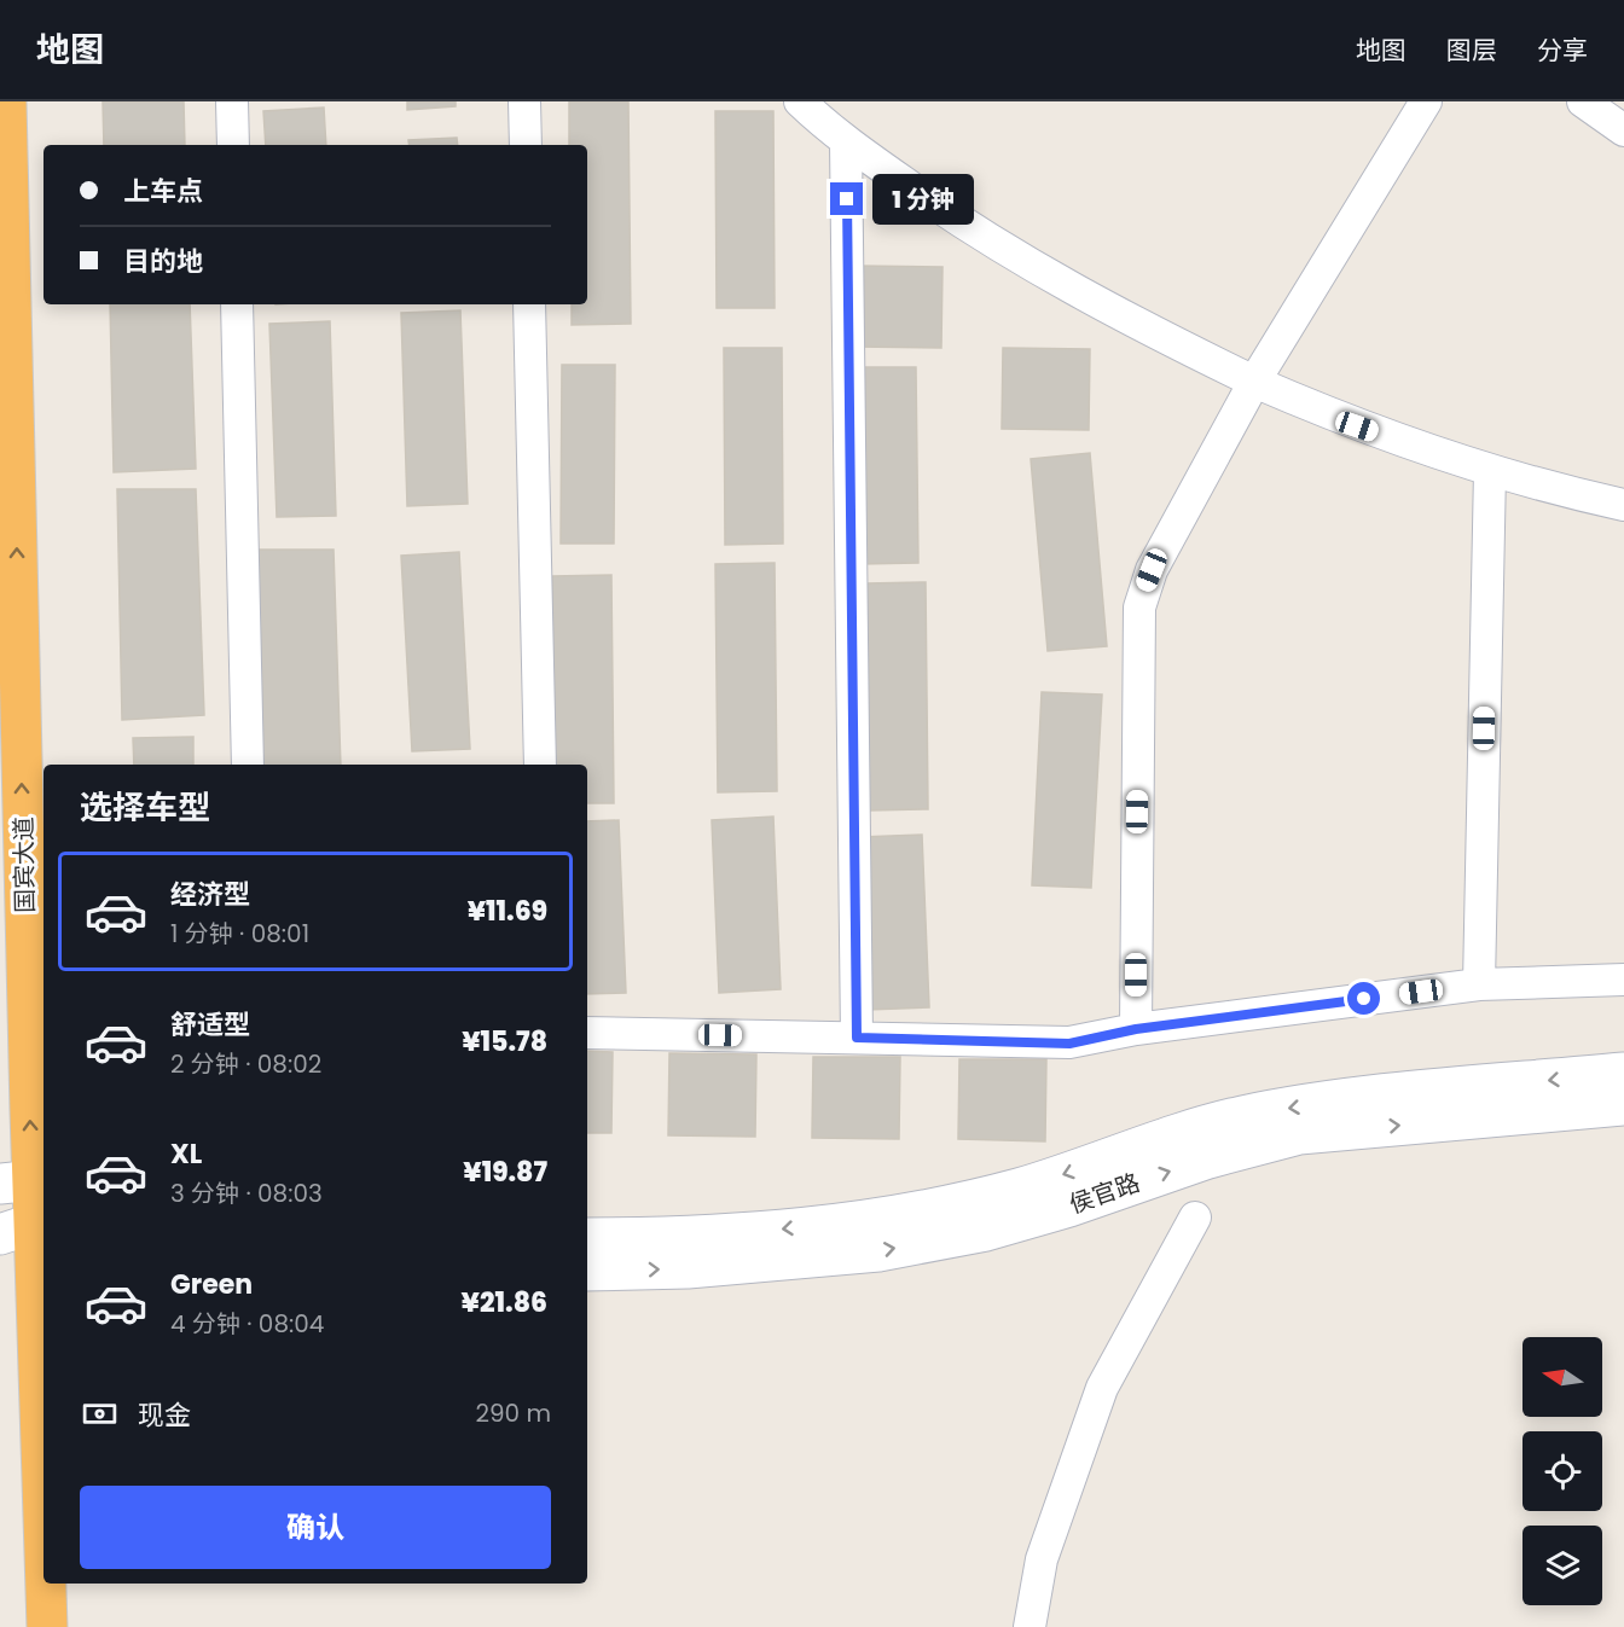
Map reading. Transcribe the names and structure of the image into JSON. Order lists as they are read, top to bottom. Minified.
{"streets":{"highway":["国宾大道"],"main road":["侯官路"]},"one_way":["国宾大道"],"north":"left","page":{"header":"地图","nav":["地图","图层","分享"],"banner":["上车点","目的地"],"bubble":"1 分钟","heading":"选择车型","list":[{"name":"经济型","note":"1 分钟 · 08:01","value":"¥11.69"},{"name":"舒适型","note":"2 分钟 · 08:02","value":"¥15.78"},{"name":"XL","note":"3 分钟 · 08:03","value":"¥19.87"},{"name":"Green","note":"4 分钟 · 08:04","value":"¥21.86"}],"pay":["现金","290 m"],"buttons":"确认"}}
